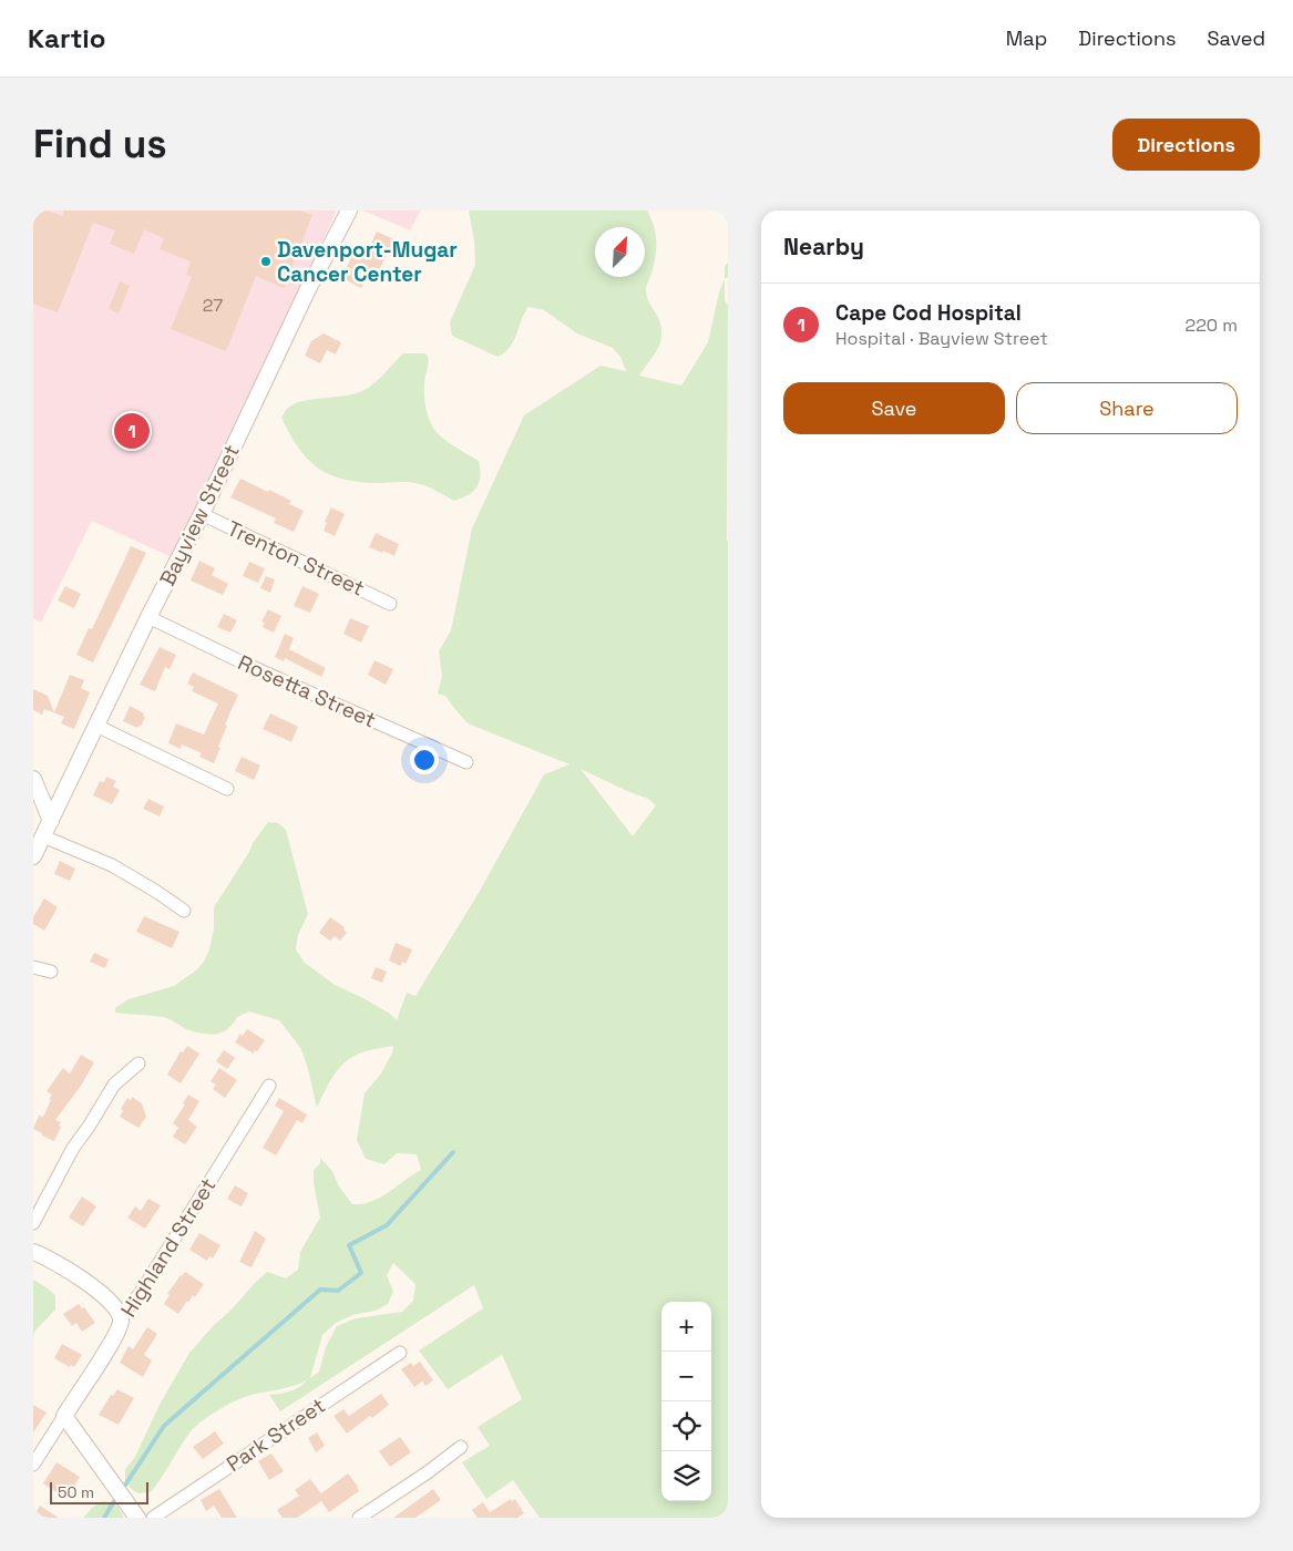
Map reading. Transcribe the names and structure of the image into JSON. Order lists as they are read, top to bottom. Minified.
{"streets":{"street":["Bayview Street","Trenton Street","Rosetta Street","Highland Street","Park Street"]},"crossings":[["Bayview Street","Trenton Street"],["Bayview Street","Rosetta Street"]],"places":["Davenport-Mugar Cancer Center"],"house_numbers":["27"],"scale_bar":"50 m","north":"top right","page":{"header":"Kartio","nav":["Map","Directions","Saved"],"buttons":["Directions",["Save","Share"]],"title":"Find us","heading":"Nearby","list":[{"mark":"1","name":"Cape Cod Hospital","note":"Hospital · Bayview Street","value":"220 m"}],"pins":"1","map_buttons":["+","−"],"scale":"50 m"}}
